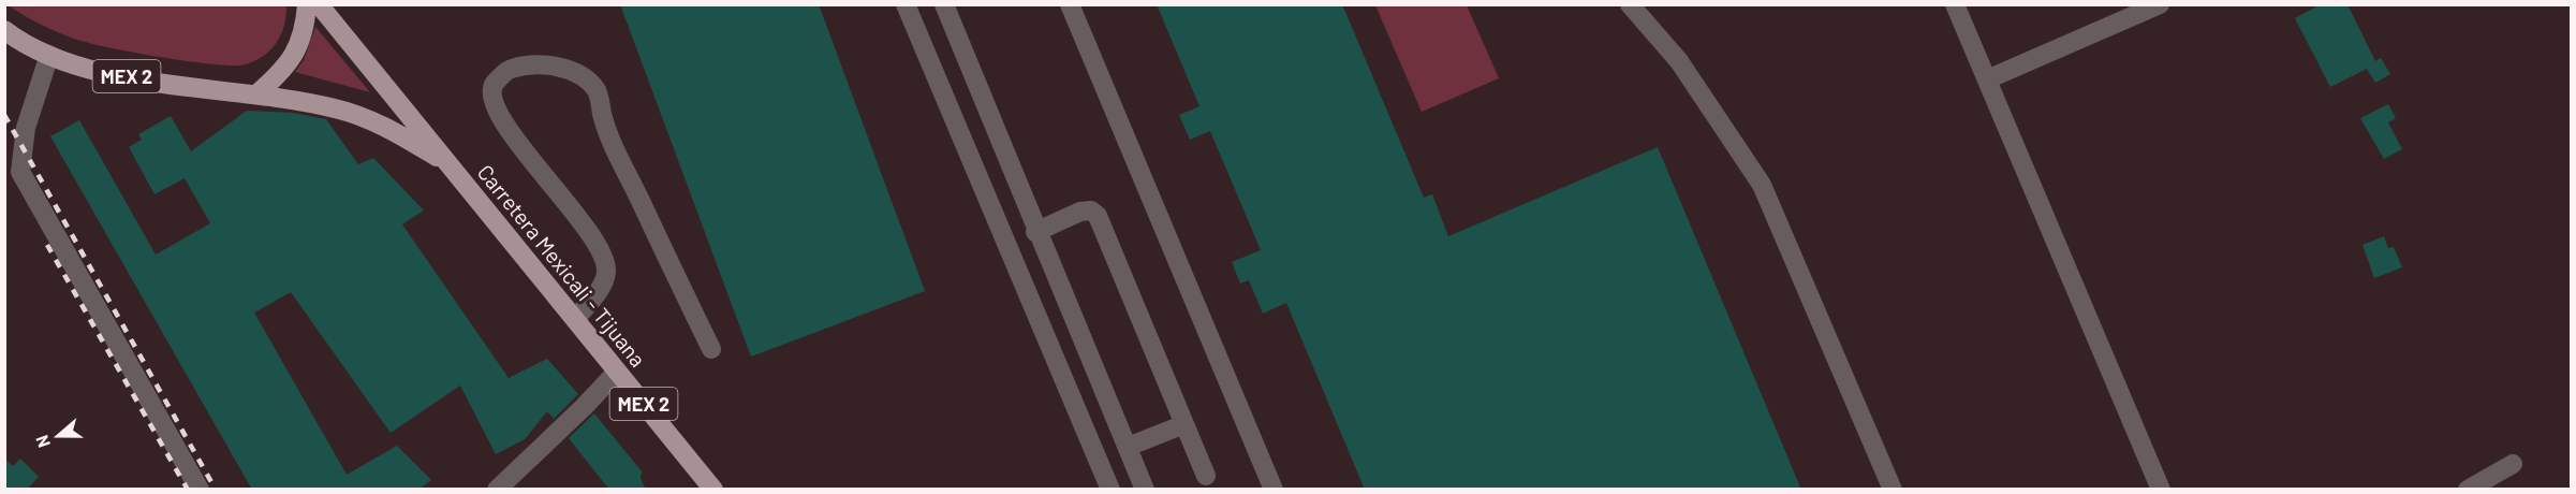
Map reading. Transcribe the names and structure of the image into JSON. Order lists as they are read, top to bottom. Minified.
{"streets":{"main road":["MEX 2","Carretera Mexicali - Tijuana"]},"north":"left"}
